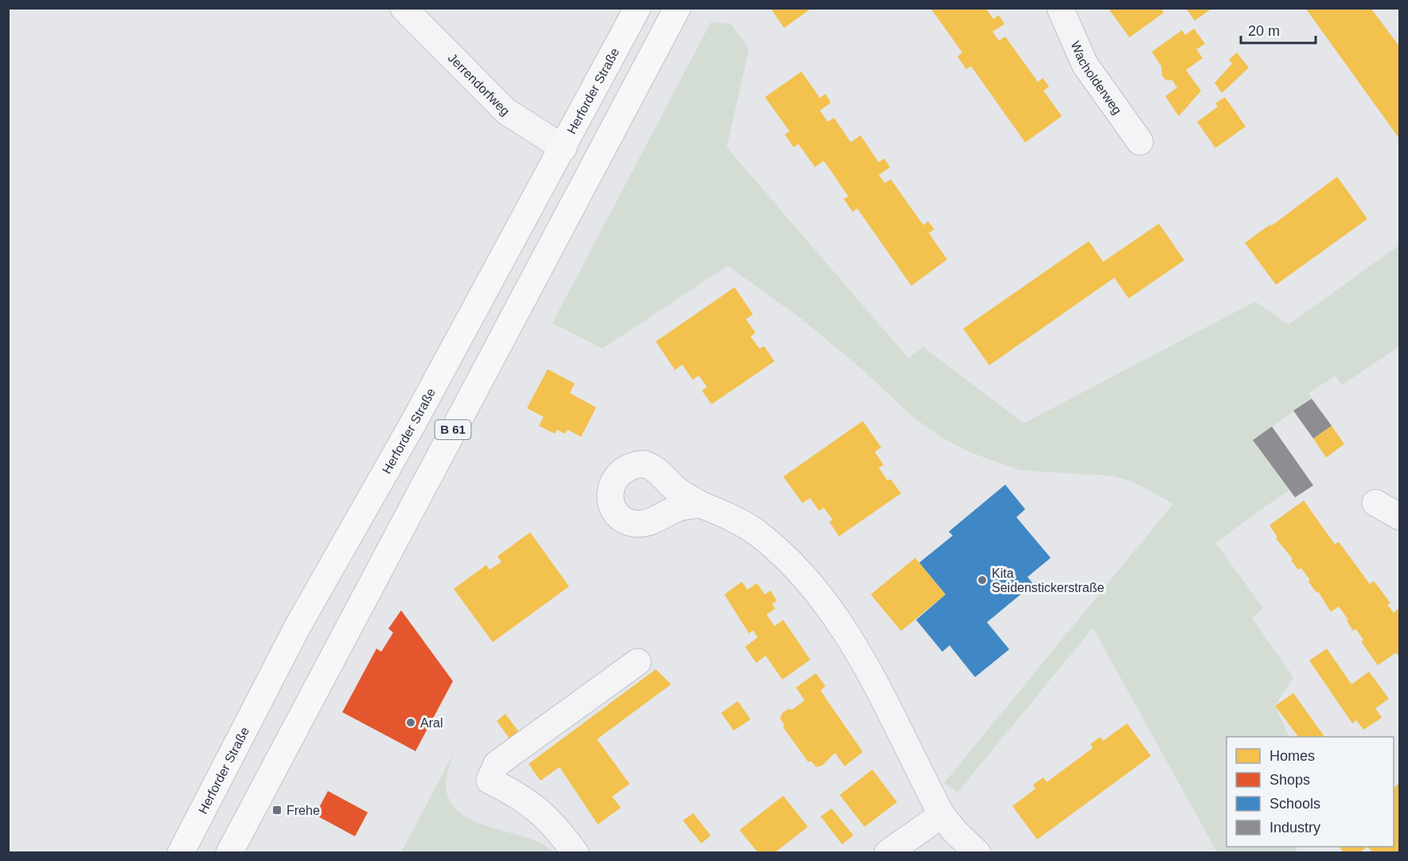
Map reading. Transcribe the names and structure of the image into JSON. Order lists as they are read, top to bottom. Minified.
{"streets":{"main road":["Herforder Straße","B 61"],"street":["Wacholderweg","Jerrendorfweg"]},"crossings":[["Jerrendorfweg","Herforder Straße"]],"places":{"other":["Kita Seidenstickerstraße","Aral"],"transit":["Frehe"]},"legend":["Homes","Shops","Schools","Industry"],"scale_bar":"20 m"}
